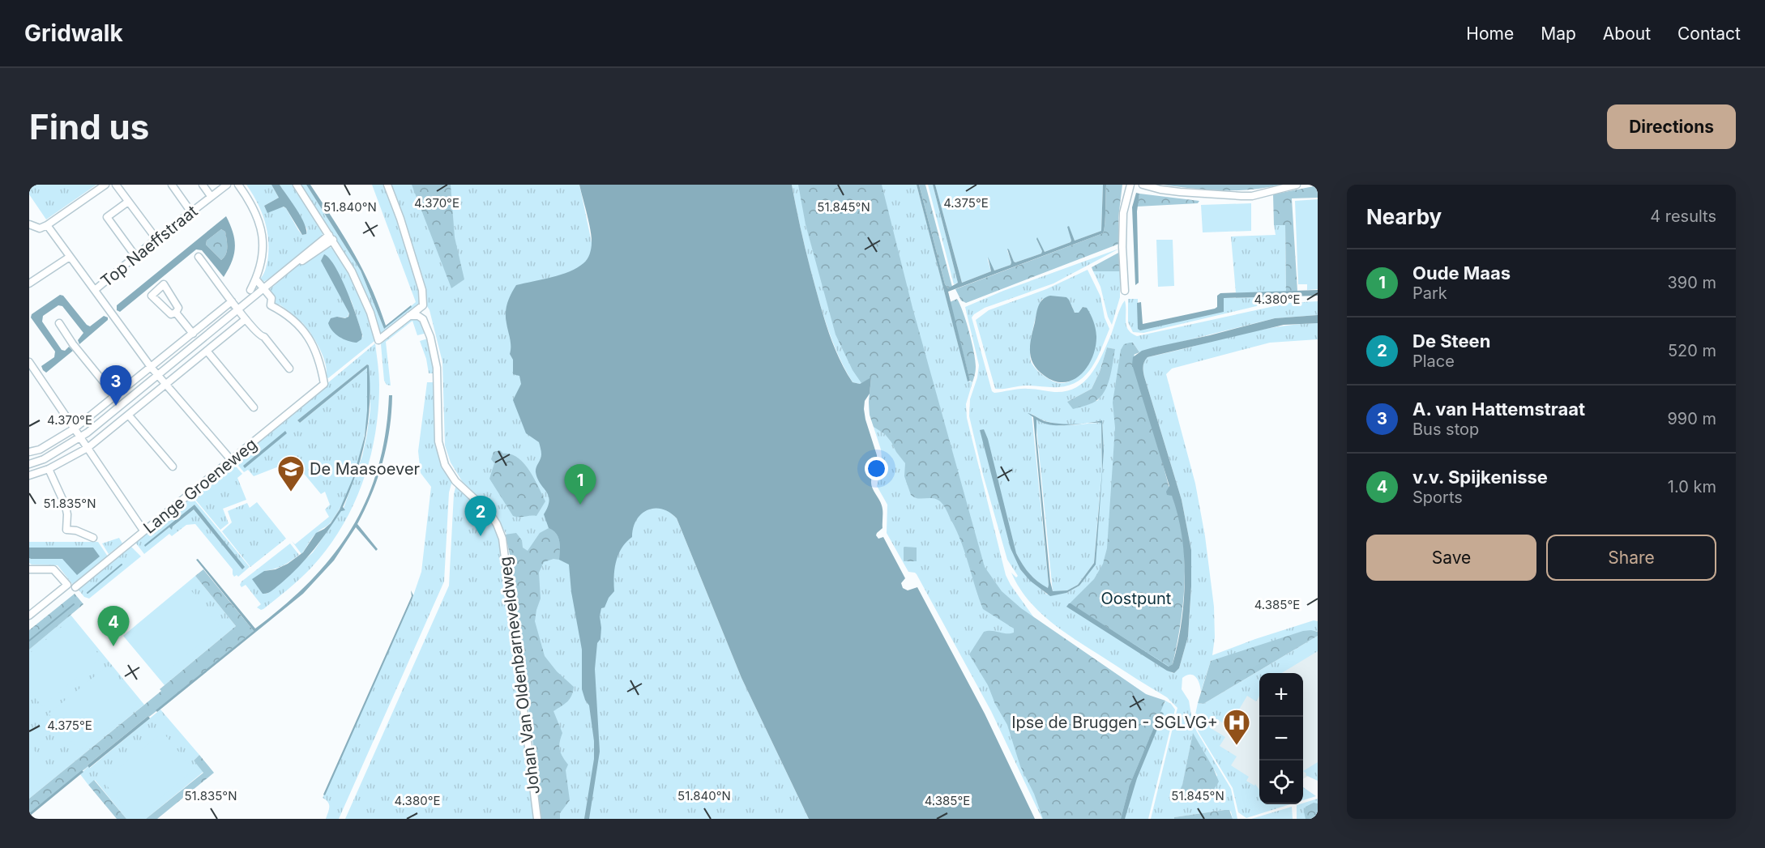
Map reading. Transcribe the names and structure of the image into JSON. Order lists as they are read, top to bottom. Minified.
{"streets":{"street":["Top Naeffstraat","Lange Groeneweg","Johan Van Oldenbarneveldweg"]},"parks":["Oostpunt"],"places":{"school or university":["De Maasoever"],"hospital":["Ipse de Bruggen - SGLVG+"]},"page":{"header":"Gridwalk","nav":["Home","Map","About","Contact"],"buttons":["Directions",["Save","Share"]],"title":"Find us","heading":["Nearby","4 results"],"list":[{"mark":"1","name":"Oude Maas","note":"Park","value":"390 m"},{"mark":"2","name":"De Steen","note":"Place","value":"520 m"},{"mark":"3","name":"A. van Hattemstraat","note":"Bus stop","value":"990 m"},{"mark":"4","name":"v.v. Spijkenisse","note":"Sports","value":"1.0 km"}],"pins":["3","1","2","4"],"map_buttons":["+","−"]},"coordinates":["4.370°E","4.375°E","51.840°N","51.845°N","4.380°E","51.835°N","4.385°E"]}
